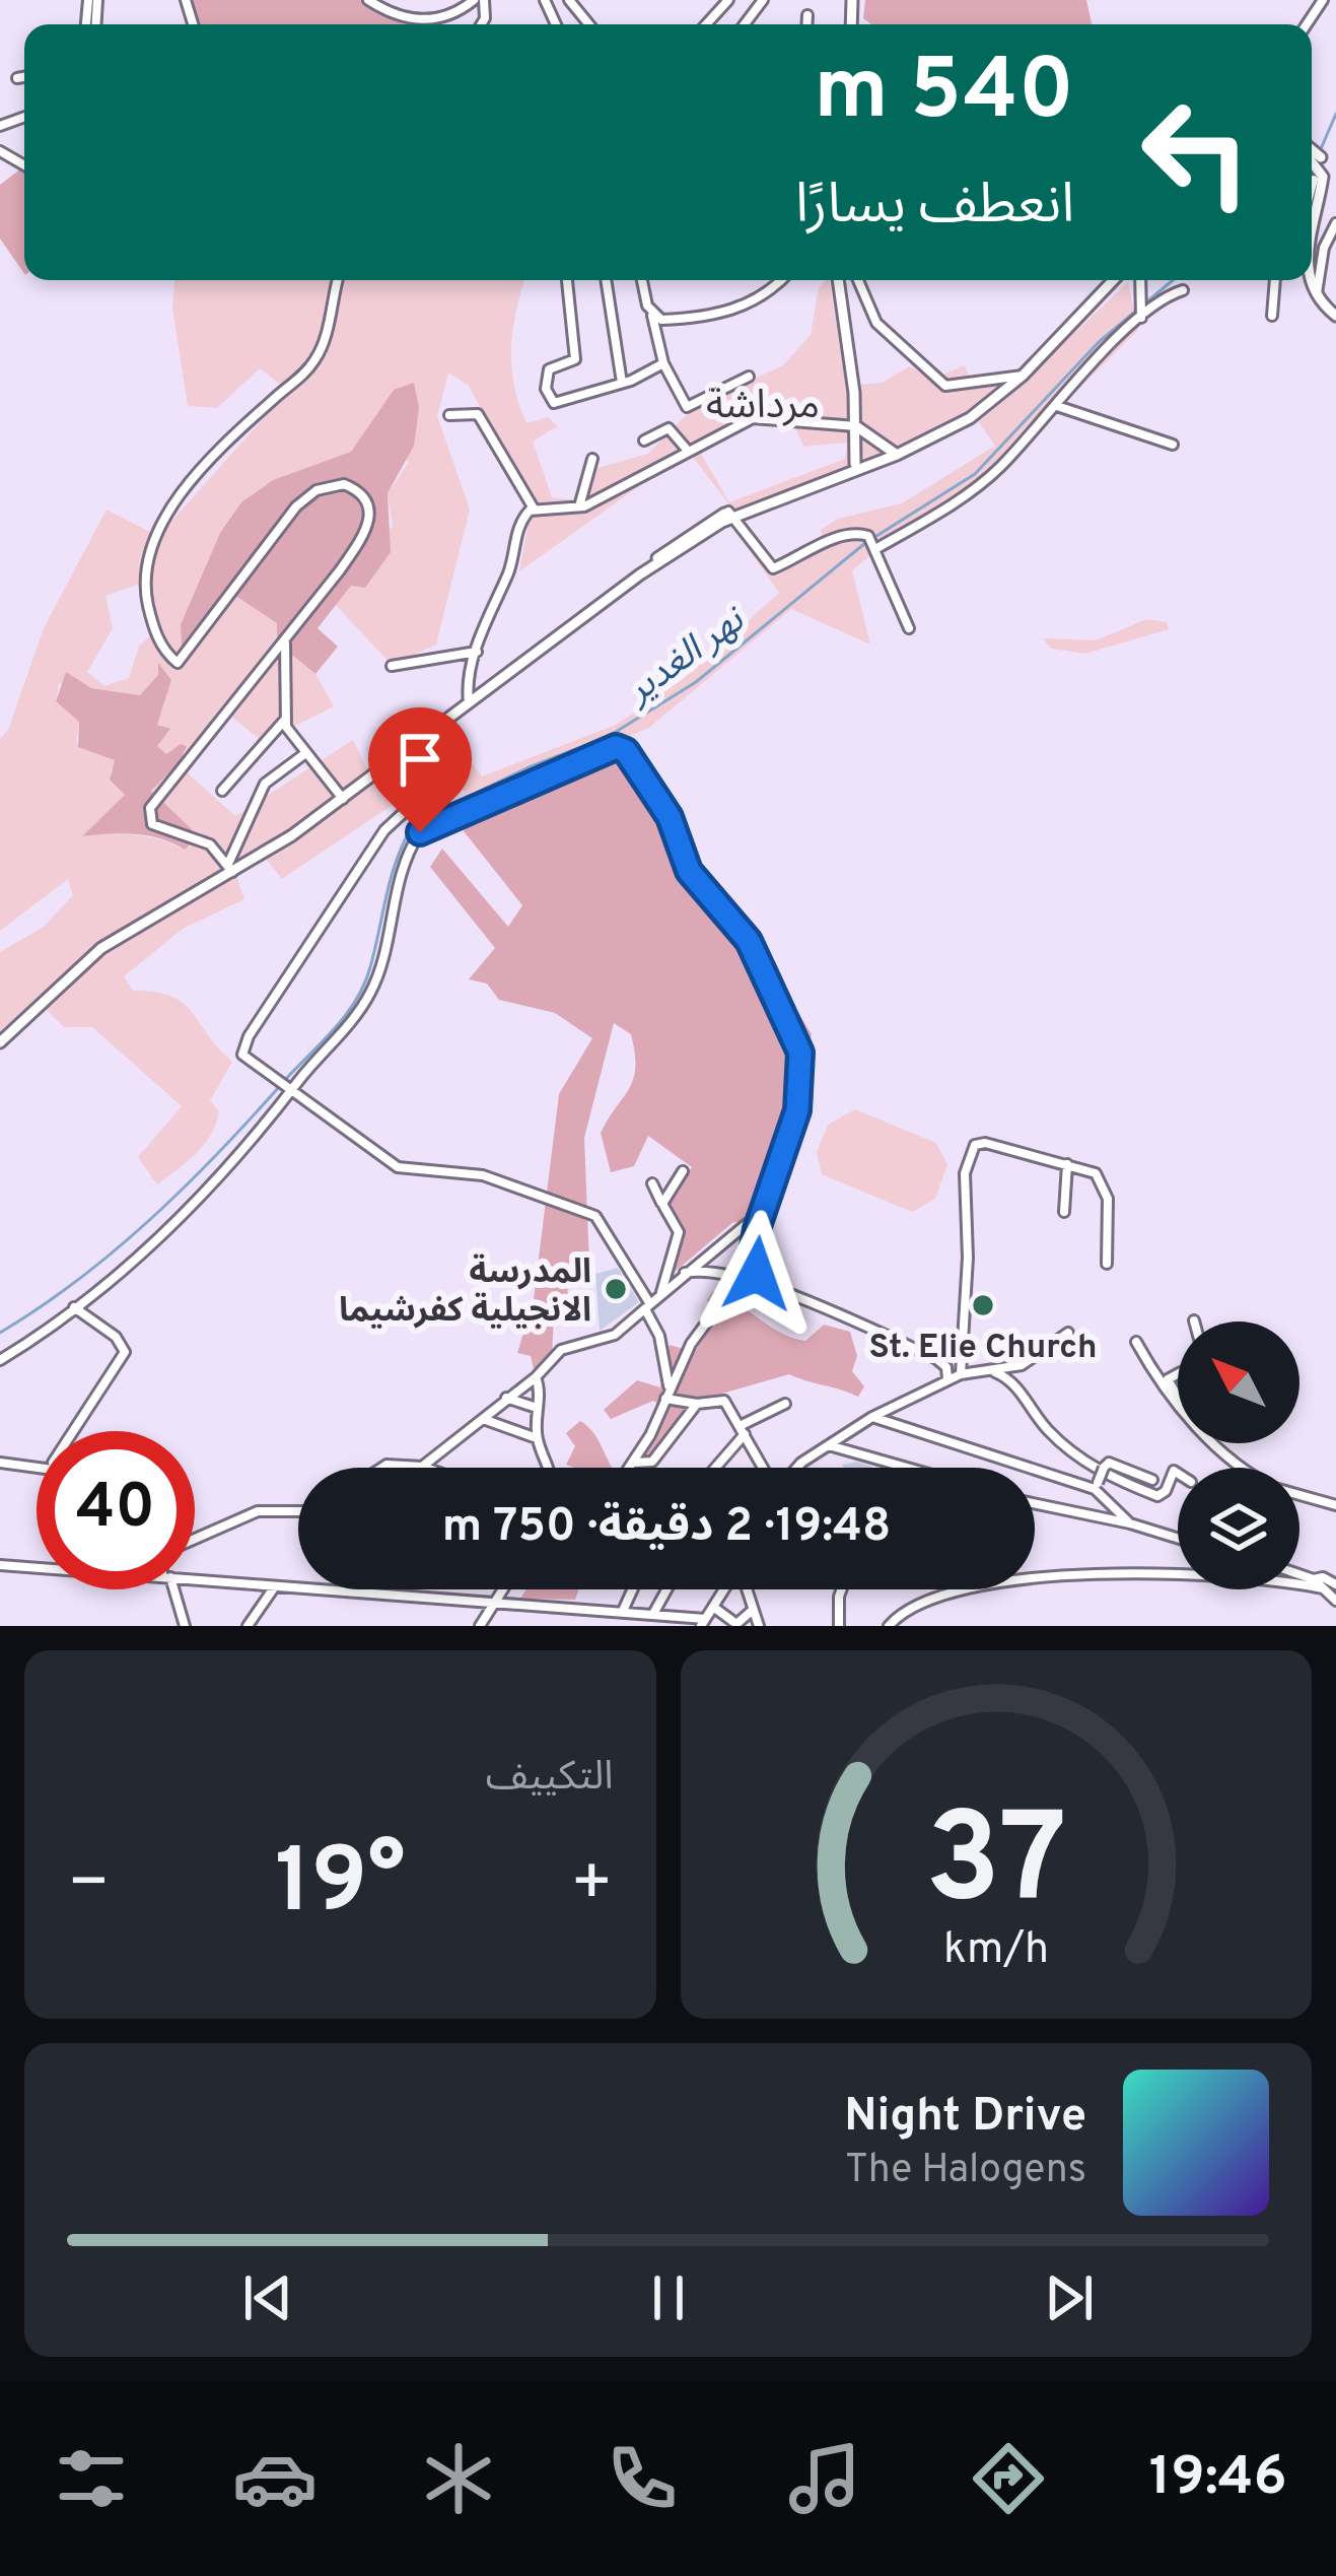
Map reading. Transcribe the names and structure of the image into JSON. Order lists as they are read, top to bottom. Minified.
{"districts":["مرداشة"],"water":["نهر الغدير"],"places":["المدرسة الانجيلية كفرشيما","St. Elie Church"],"north":"top left","page":{"turn":["540 m","انعطف يسارًا"],"limit":"40","trip":"19:48 · 2 دقيقة · 750 m","tile":"التكييف","heat":["−","19°","+"],"song":["Night Drive","The Halogens"],"tabs":"19:46","gauge":["37","km/h"]}}
